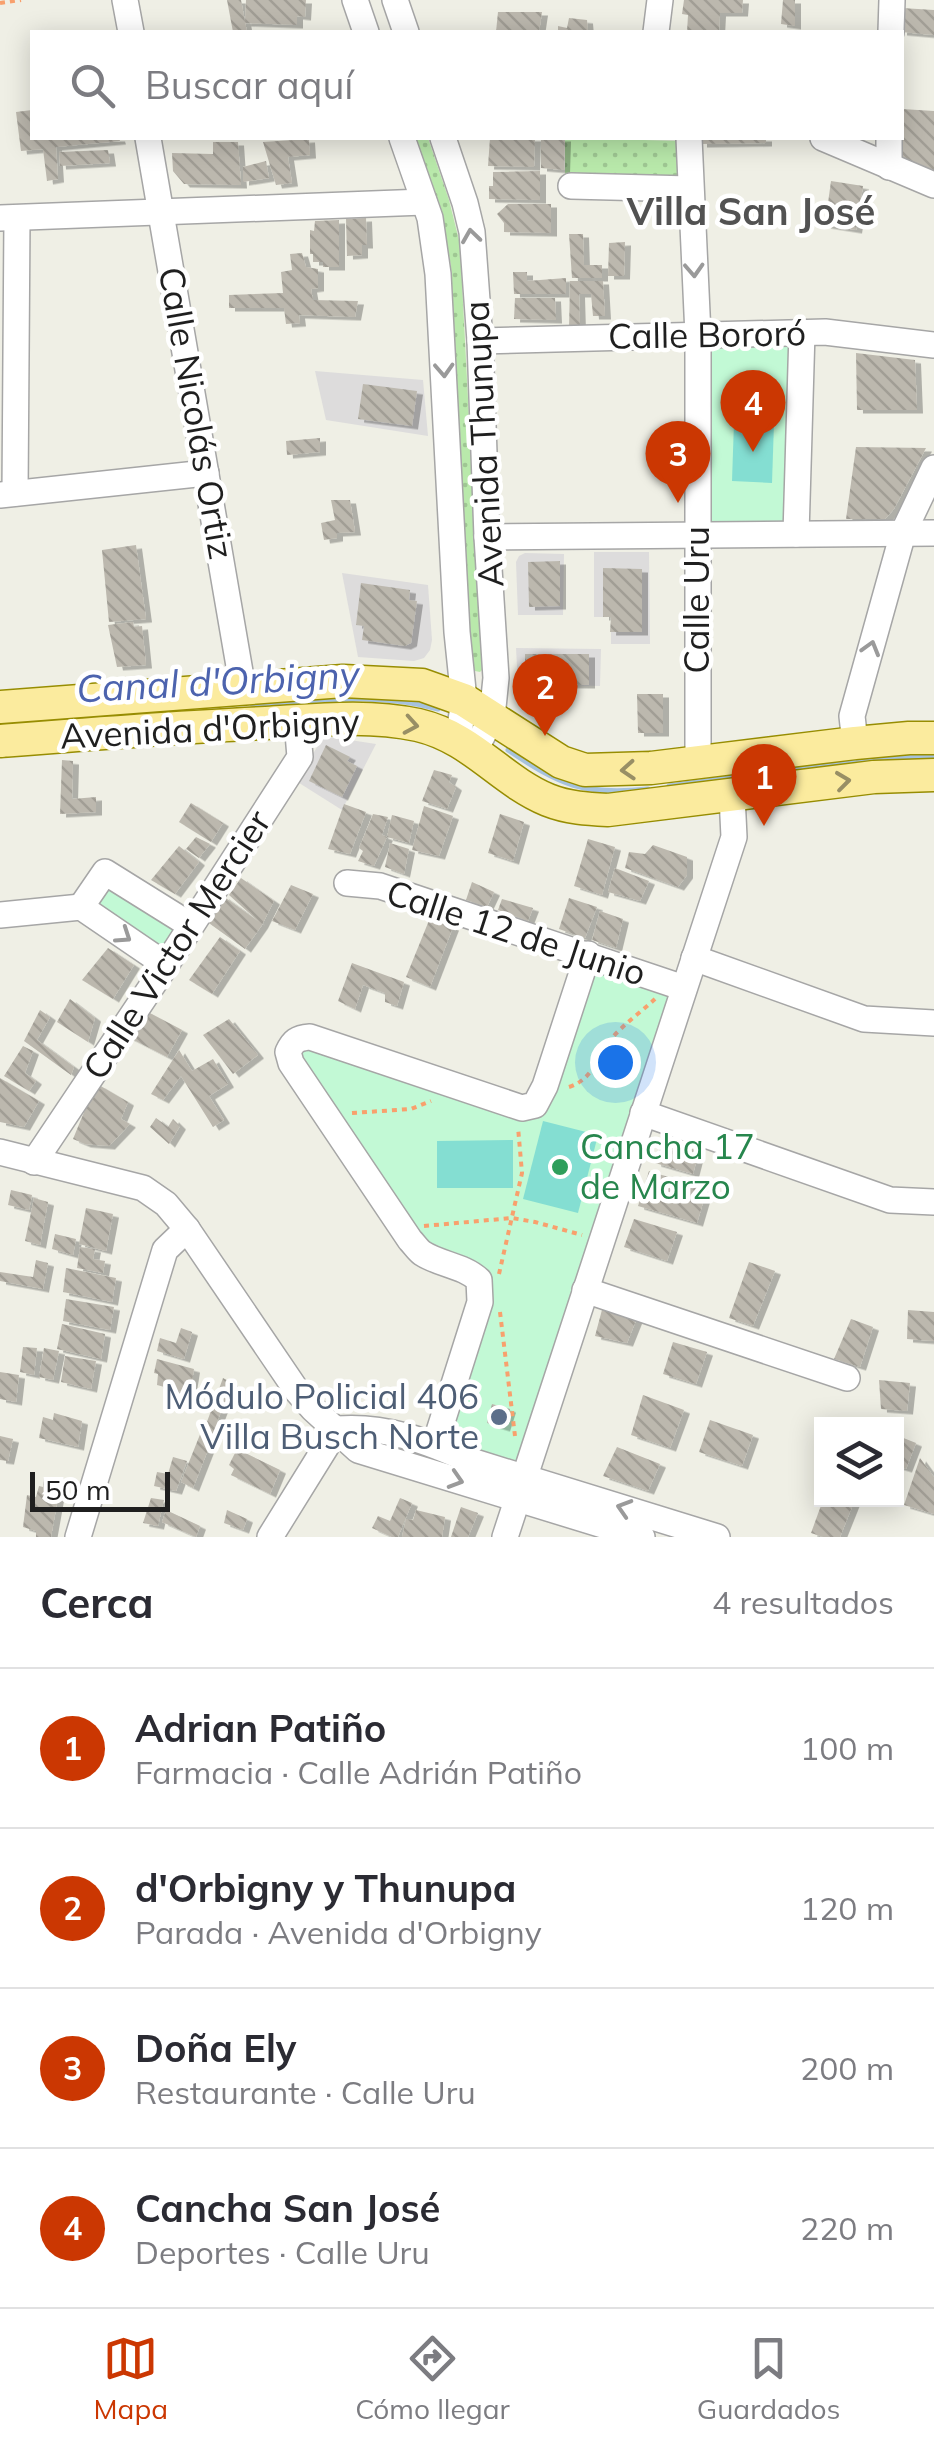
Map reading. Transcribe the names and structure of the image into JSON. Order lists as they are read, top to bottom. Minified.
{"streets":{"main road":["Avenida d'Orbigny"],"street":["Calle Bororó","Calle Nicolás Ortiz","Avenida Thunupa","Calle Uru","Calle 12 de Junio","Calle Victor Mercier"]},"crossings":[["Calle Bororó","Avenida Thunupa"],["Calle Bororó","Calle Uru"],["Calle Nicolás Ortiz","Avenida d'Orbigny"],["Avenida Thunupa","Avenida d'Orbigny"],["Calle Uru","Avenida d'Orbigny"],["Avenida d'Orbigny","Calle Victor Mercier"]],"districts":["Villa San José"],"water":["Canal d'Orbigny"],"places":["Cancha 17 de Marzo","Módulo Policial 406 Villa Busch Norte"],"scale_bar":"50 m","page":{"search":"Buscar aquí","pins":["4","3","2","1"],"scale":"50 m","heading":["Cerca","4 resultados"],"list":[{"mark":"1","name":"Adrian Patiño","note":"Farmacia · Calle Adrián Patiño","value":"100 m"},{"mark":"2","name":"d'Orbigny y Thunupa","note":"Parada · Avenida d'Orbigny","value":"120 m"},{"mark":"3","name":"Doña Ely","note":"Restaurante · Calle Uru","value":"200 m"},{"mark":"4","name":"Cancha San José","note":"Deportes · Calle Uru","value":"220 m"}],"nav":["Mapa","Cómo llegar","Guardados"]}}
